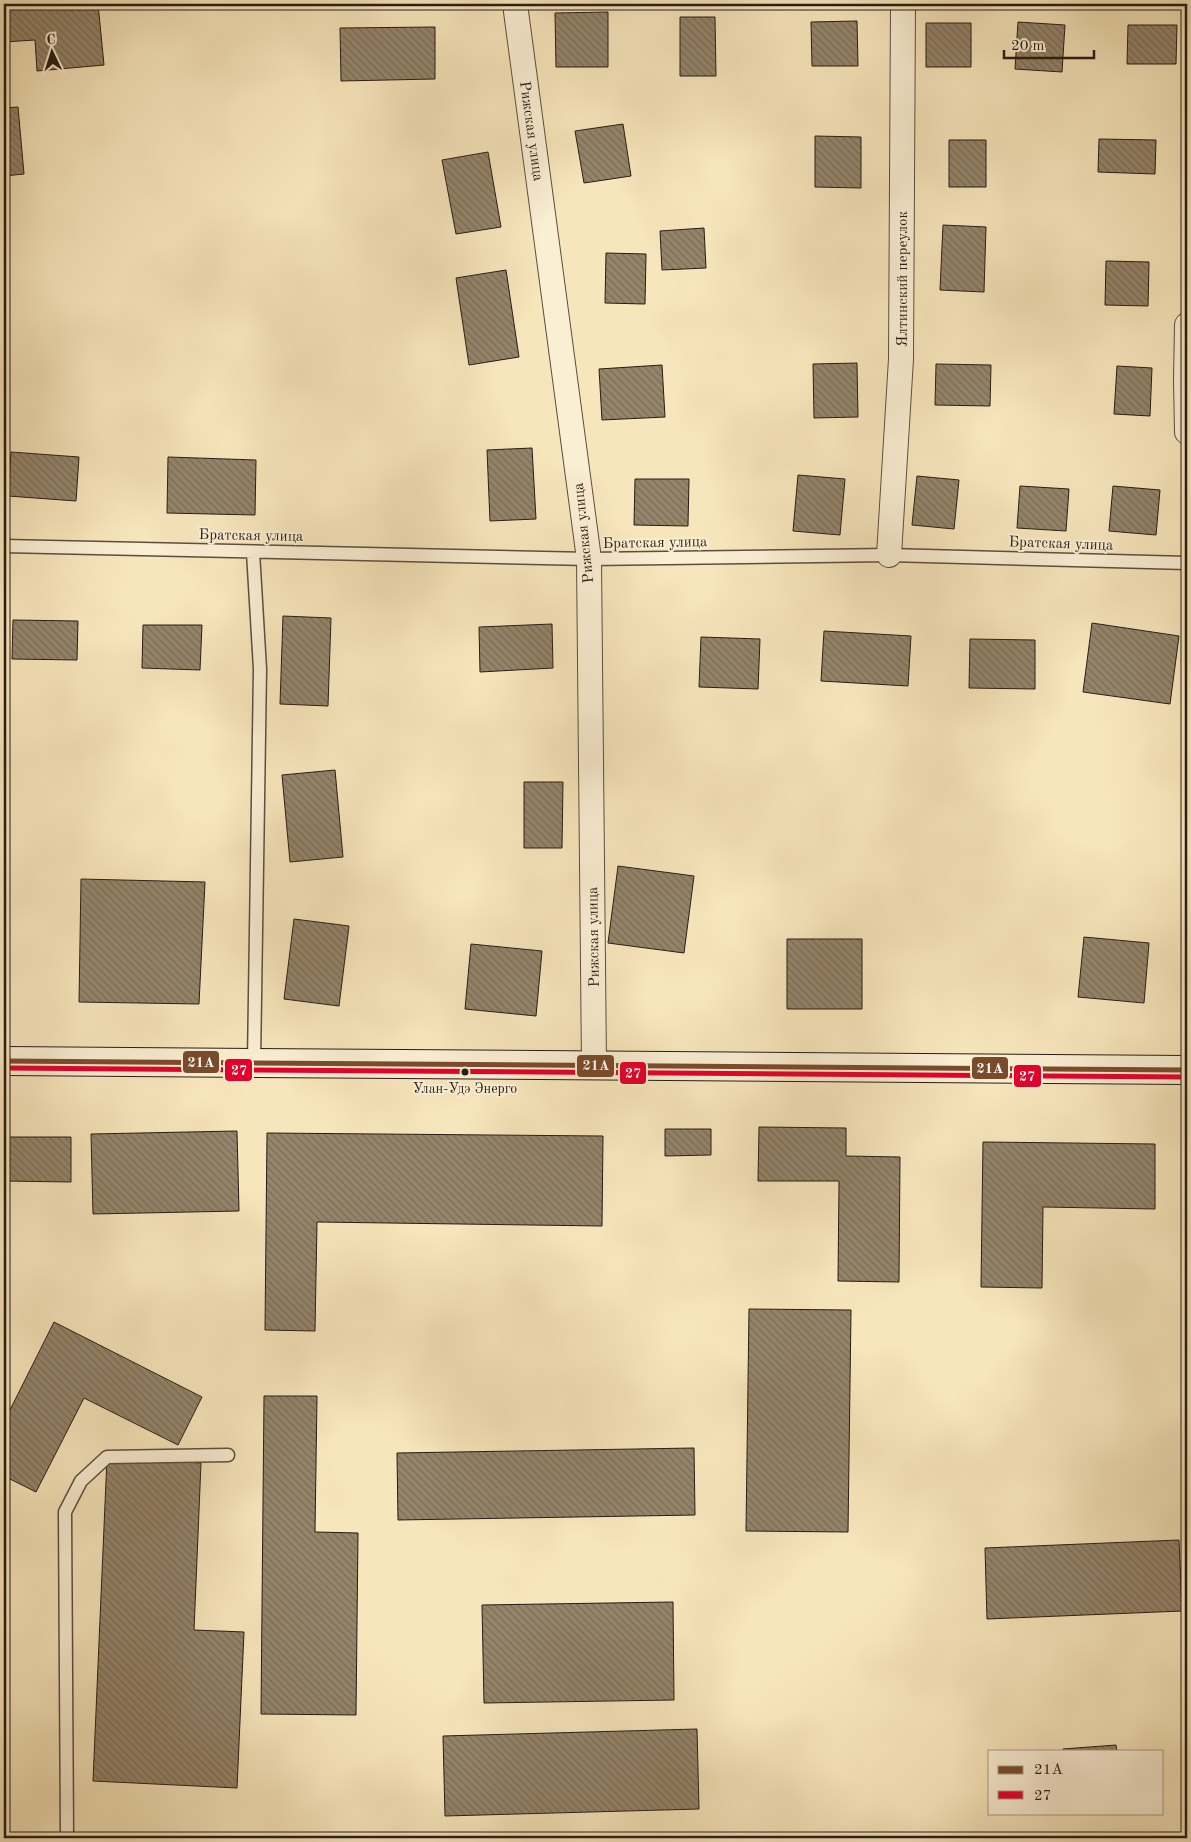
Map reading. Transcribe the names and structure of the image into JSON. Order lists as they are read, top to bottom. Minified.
{"streets":{"street":["Рижская улица","Ялтинский переулок"],"lane":["Братская улица"]},"crossings":[["Рижская улица","Братская улица"],["Ялтинский переулок","Братская улица"]],"places":["Улан-Удэ Энерго"],"lines":["transit line 21А","transit line 27"],"legend":["21А","27"],"scale_bar":"20 m","north":"top"}
